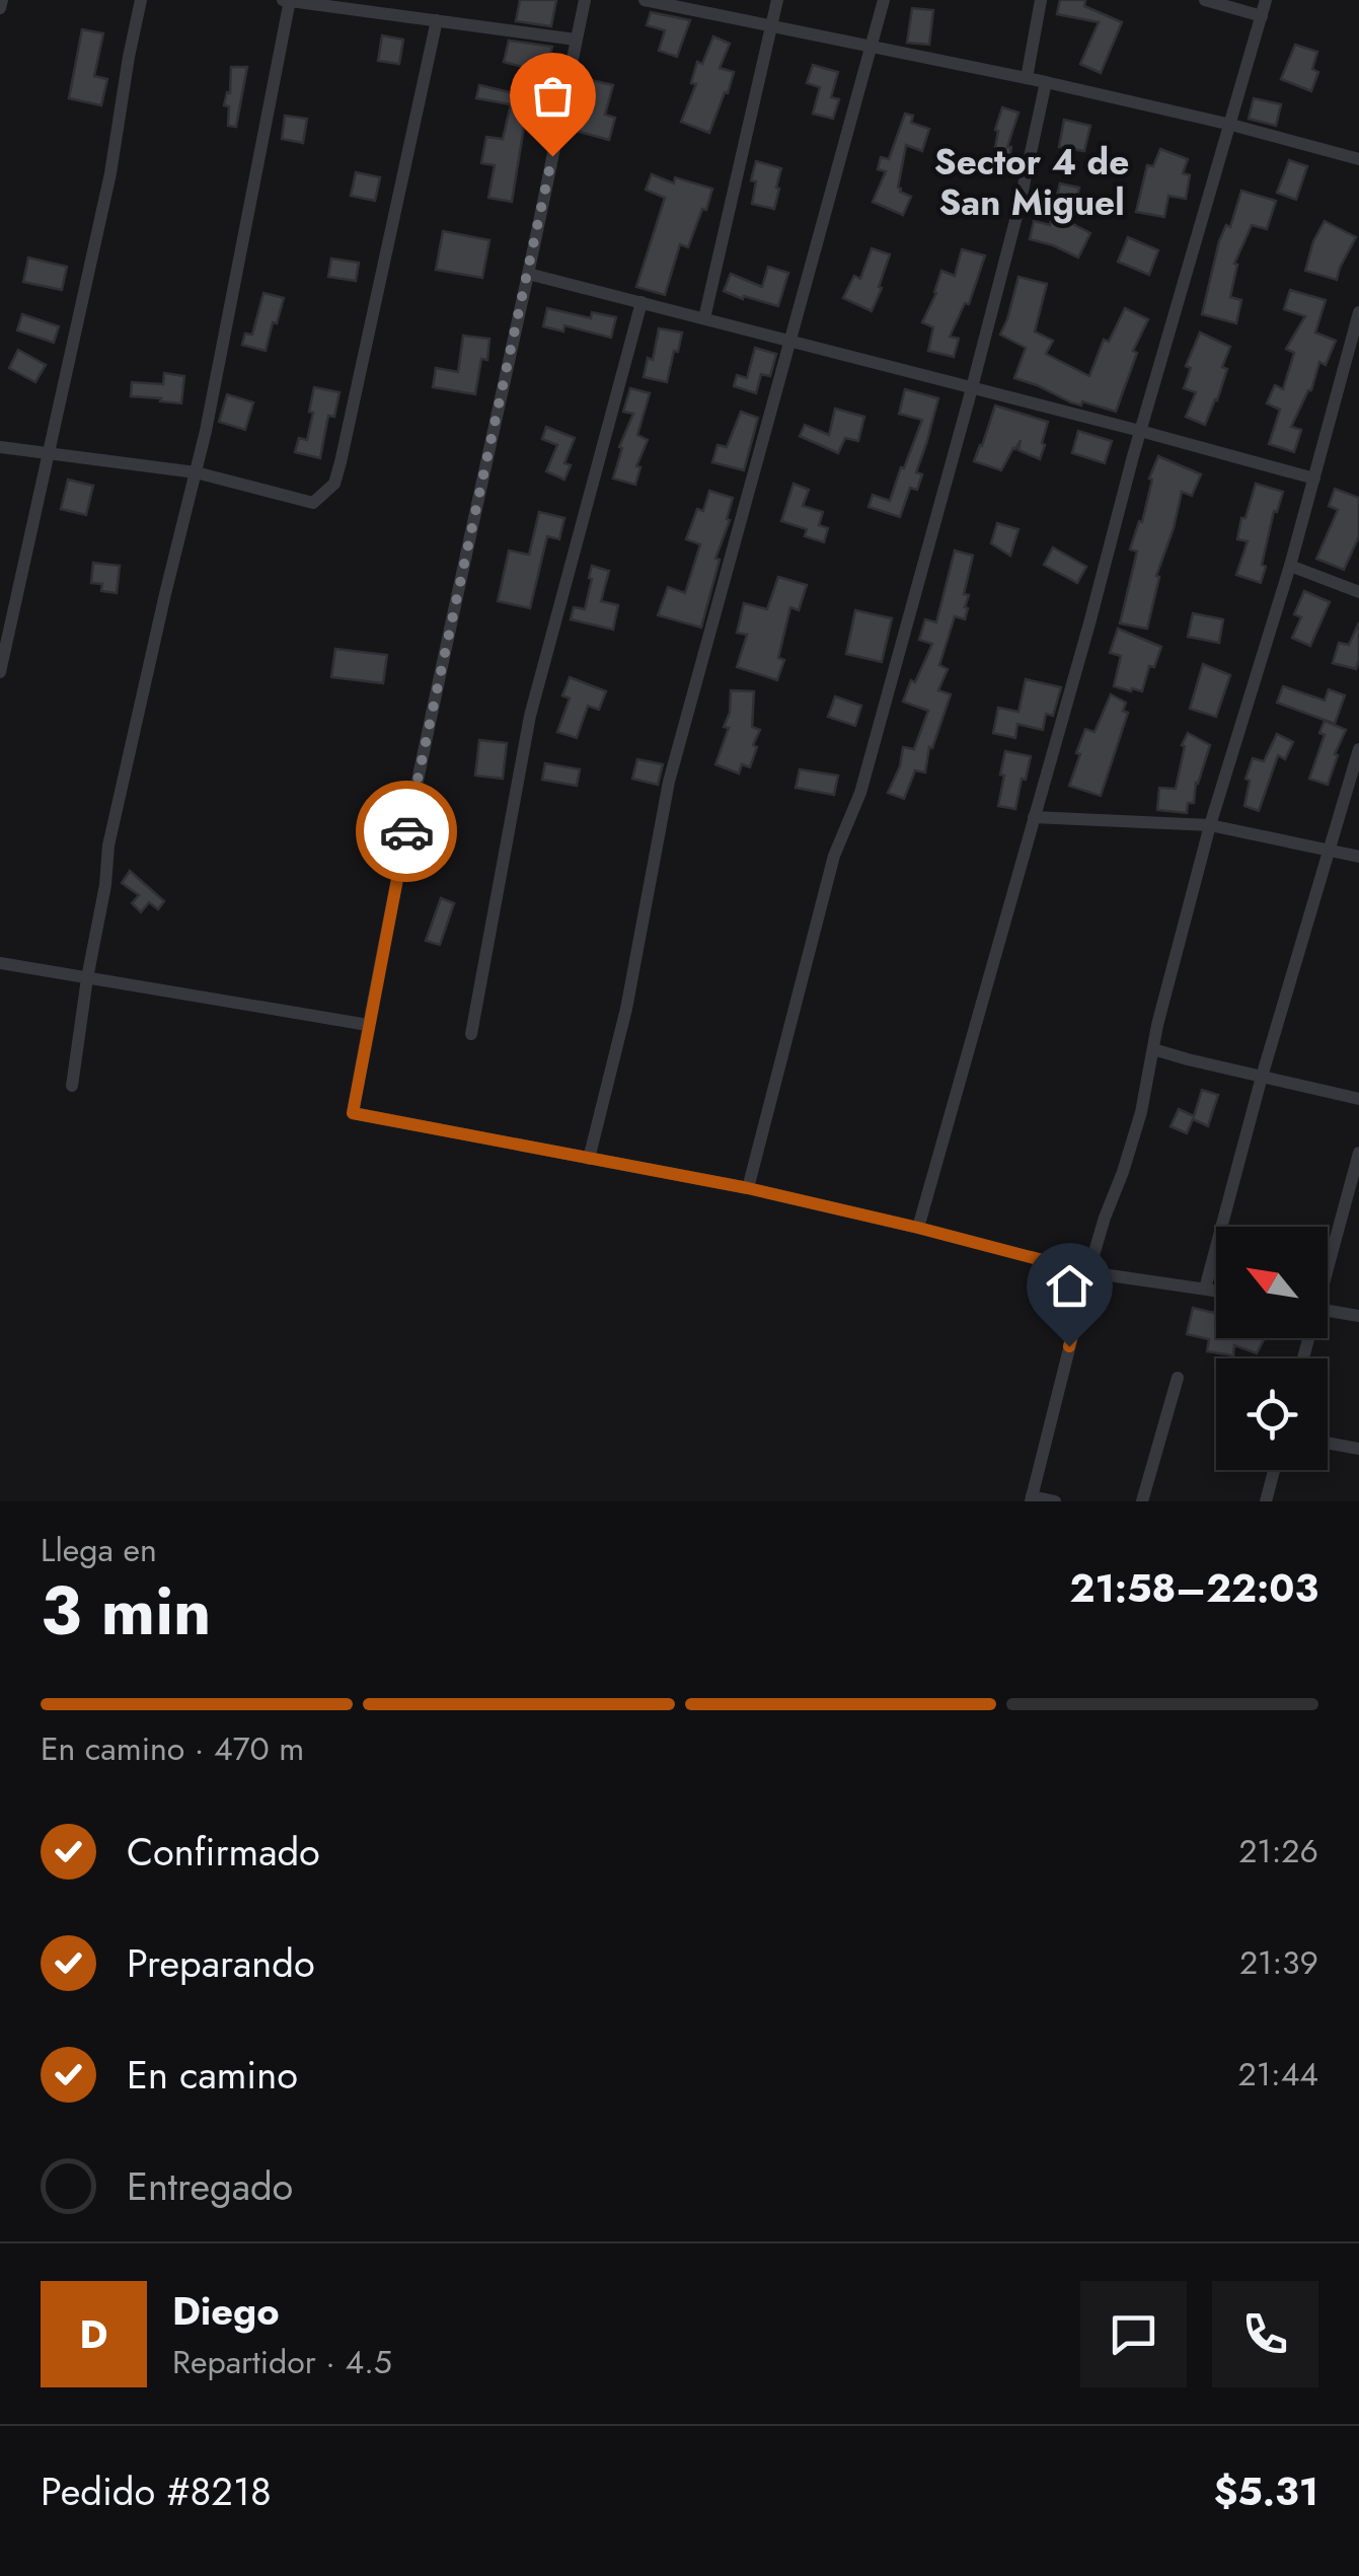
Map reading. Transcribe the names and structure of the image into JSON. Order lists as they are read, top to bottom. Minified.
{"districts":["Sector 4 de San Miguel"],"north":"top left","page":{"heading":["3 min","Llega en","21:58–22:03"],"panel":["Diego","Repartidor · 4.5","Pedido #8218","$5.31"],"bar":"En camino · 470 m","list":[["Confirmado","21:26"],["Preparando","21:39"],["En camino","21:44"],"Entregado"],"round":"D"}}
